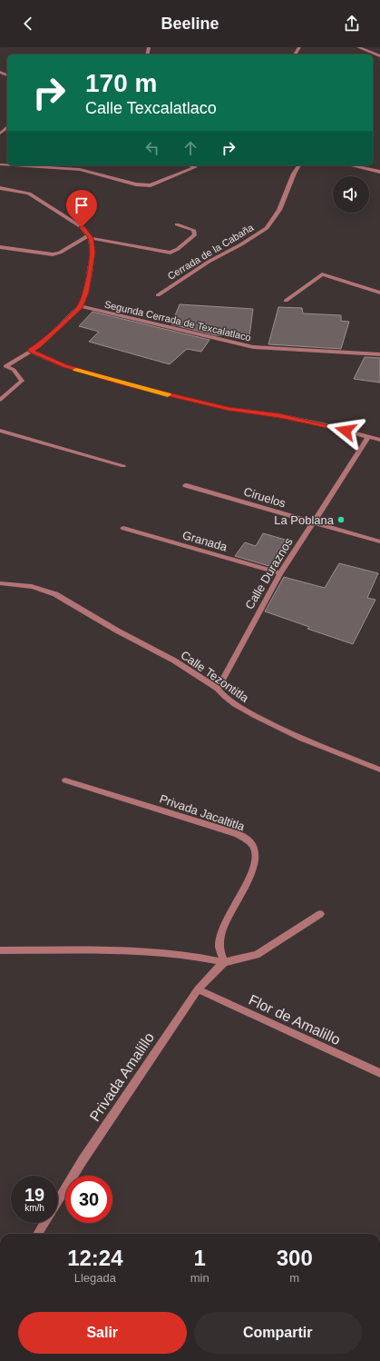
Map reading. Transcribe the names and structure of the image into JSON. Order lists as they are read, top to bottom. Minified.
{"streets":{"street":["Cerrada de la Cabaña","Segunda Cerrada de Texcalatlaco","Ciruelos","Granada","Calle Duraznos","Calle Tezontitla","Privada Jacaltitla","Flor de Amalillo","Privada Amalillo"]},"crossings":[["Ciruelos","Calle Duraznos"],["Granada","Calle Duraznos"],["Calle Duraznos","Calle Tezontitla"],["Privada Jacaltitla","Privada Amalillo"],["Flor de Amalillo","Privada Amalillo"]],"places":["La Poblana"],"page":{"header":"Beeline","turn":["170 m","Calle Texcalatlaco"],"speed":"19 km/h","limit":"30","eta":["12:24","Llegada","1","min","300","m"],"buttons":["Salir","Compartir"]}}
